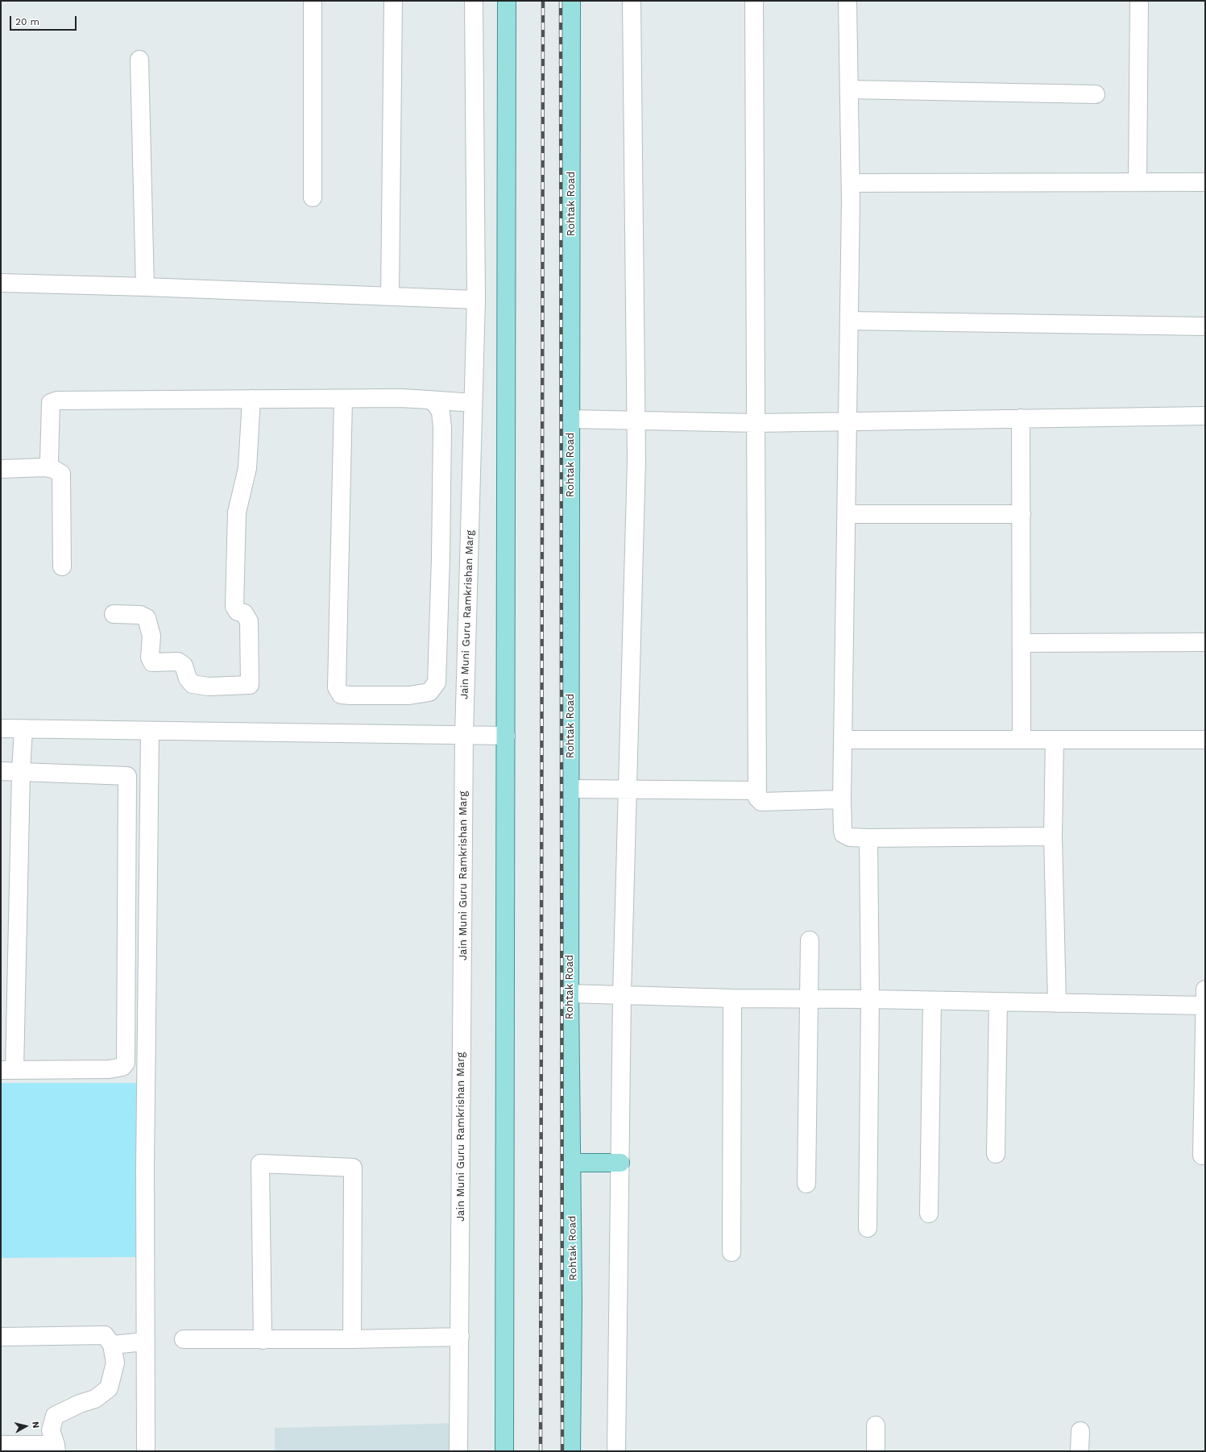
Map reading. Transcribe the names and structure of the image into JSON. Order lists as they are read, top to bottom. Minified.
{"streets":{"main road":["Rohtak Road"],"street":["Jain Muni Guru Ramkrishan Marg"]},"scale_bar":"20 m","north":"right"}
